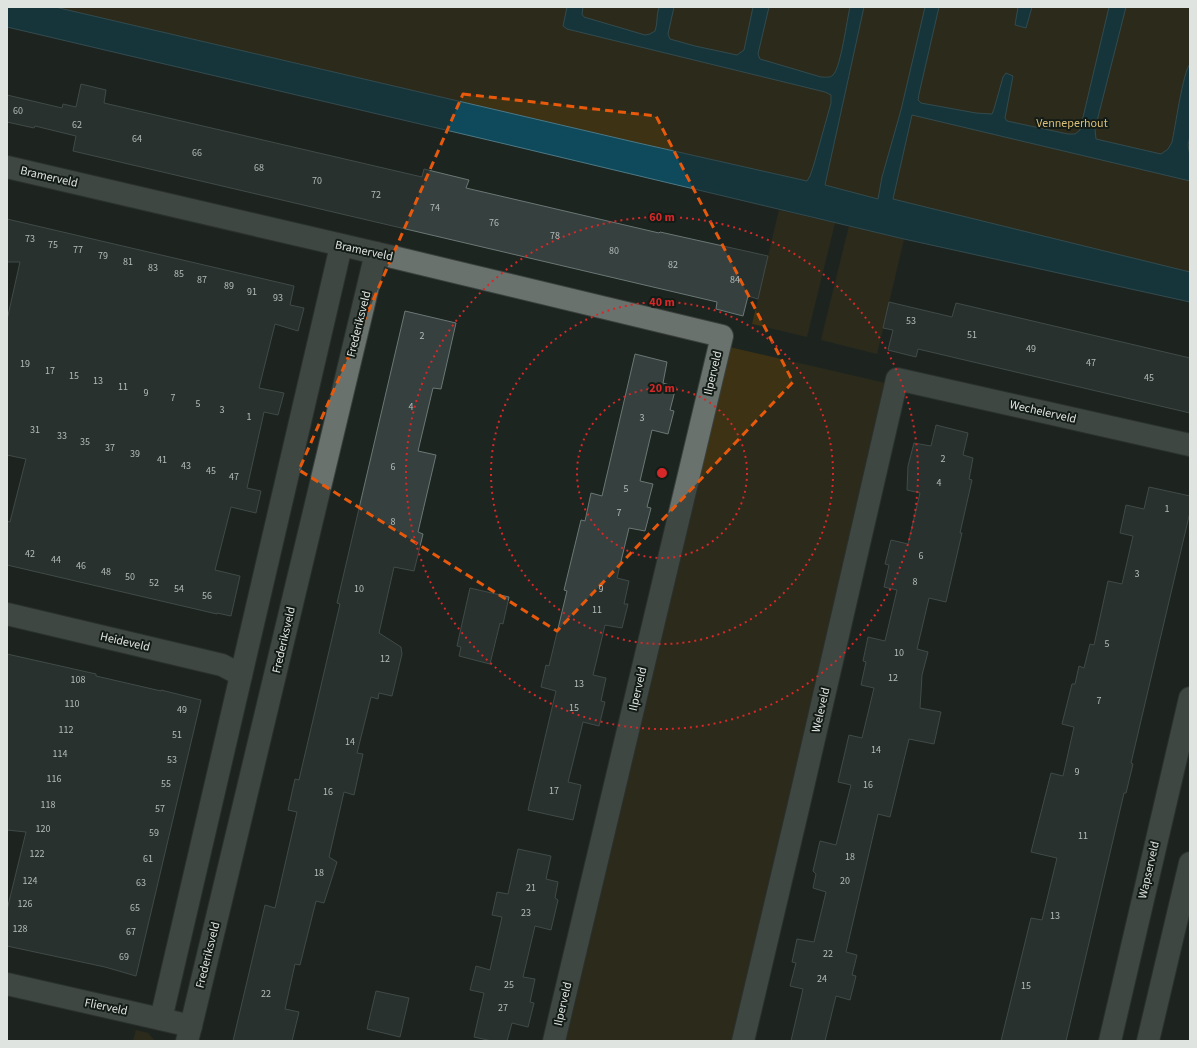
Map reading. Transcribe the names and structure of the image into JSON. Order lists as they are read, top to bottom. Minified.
{"streets":{"street":["Bramerveld","Frederiksveld","Ilperveld","Wechelerveld","Heideveld","Weleveld","Wapserveld","Flierveld"]},"crossings":[["Bramerveld","Frederiksveld"],["Bramerveld","Ilperveld"],["Frederiksveld","Flierveld"],["Wechelerveld","Weleveld"]],"parks":["Venneperhout"],"house_numbers":["60","62","64","66","68","70","72","74","76","78","73","75","77","80","79","81","82","83","85","87","84","89","91","93","53","51","2","49","47","19","17","15","45","13","11","9","7","5","4","3","1","3","31","33","35","37","39","2","41","43","6","45","47","4","5","1","7","8","42","6","44","46","48","3","50","8","52","54","10","9","56","11","5","10","12","12","108","13","7","110","15","49","112","51","14","14","114","53","9","116","55","16","17","16","118","57","120","59","11","122","18","61","18","124","20","63","21","126","65","23","13","128","67","22","69","24","25","15","22","27"],"rings":["60 m","40 m","20 m"]}
